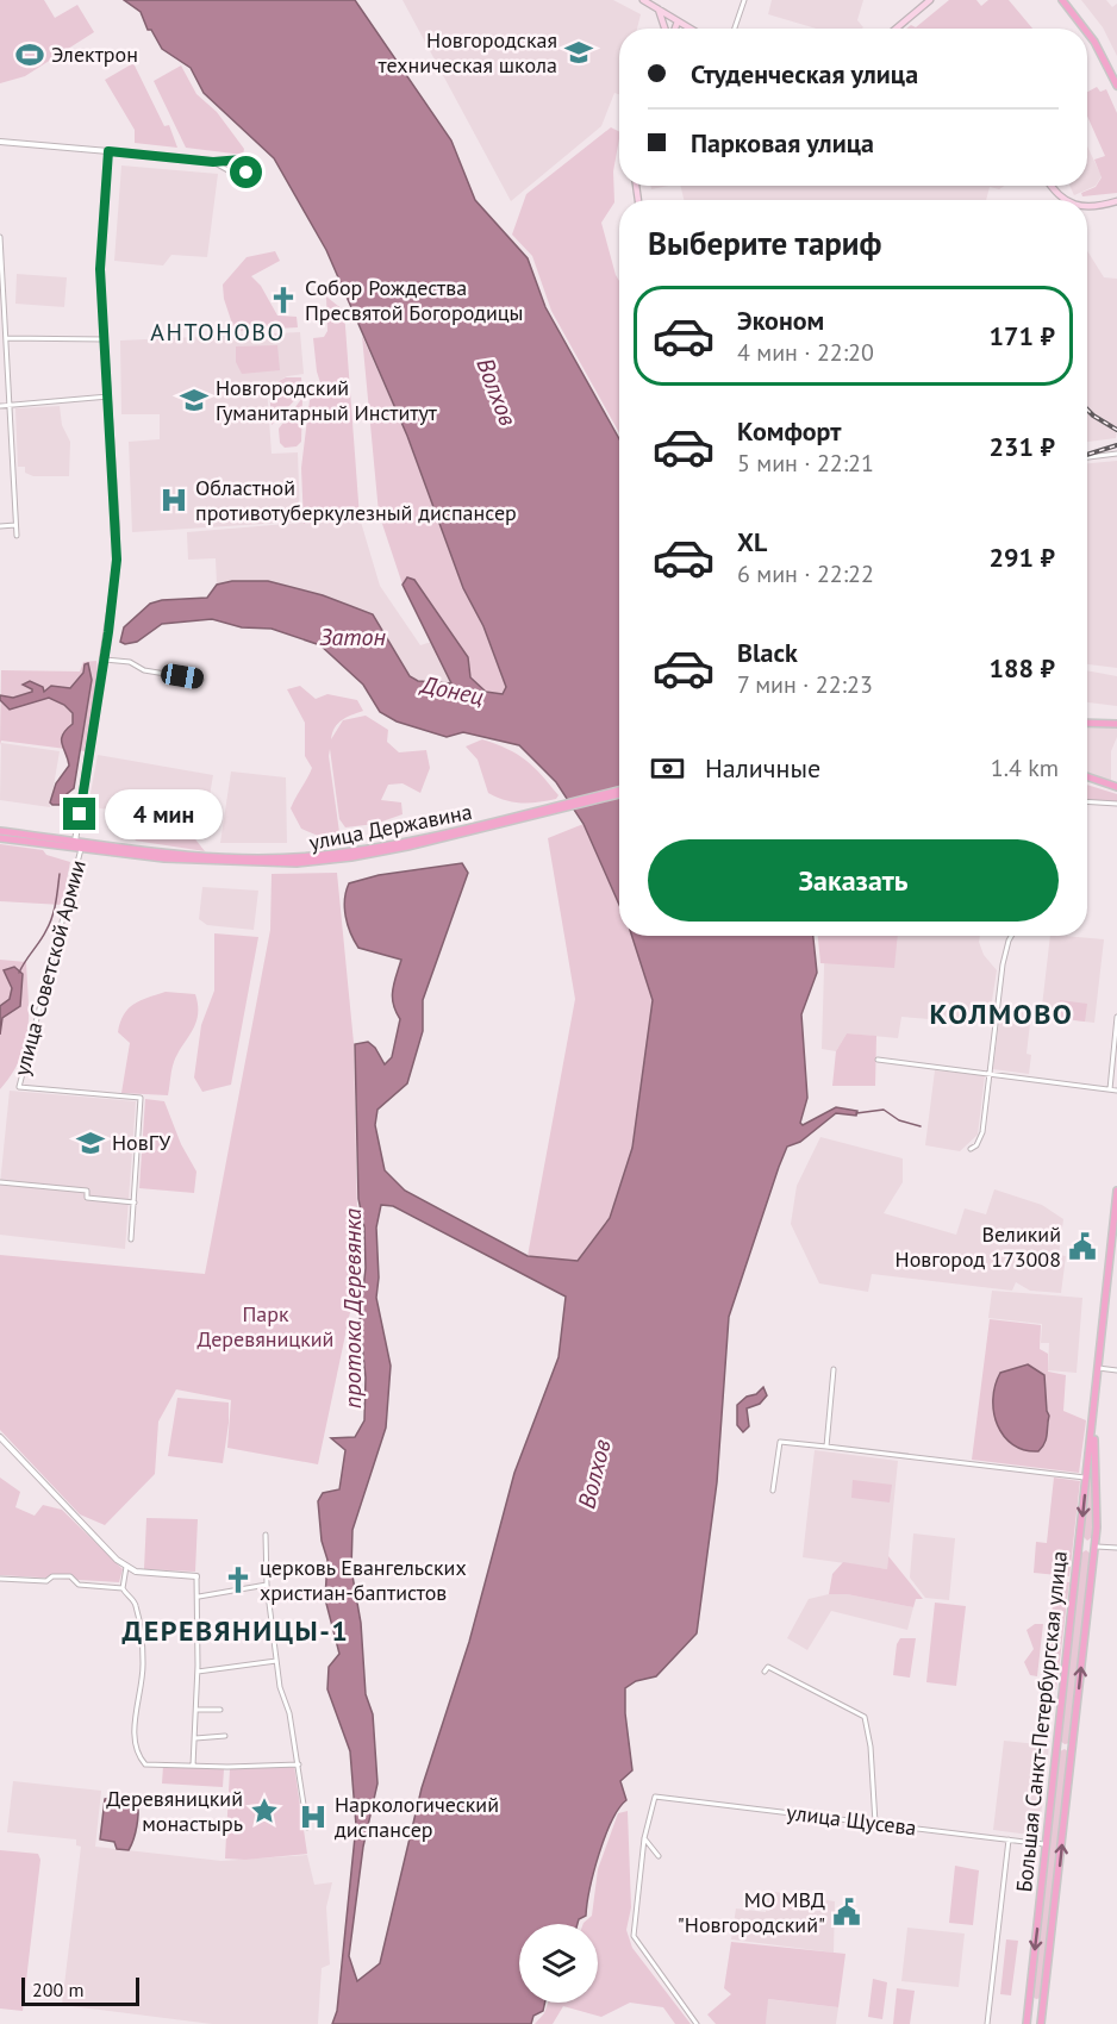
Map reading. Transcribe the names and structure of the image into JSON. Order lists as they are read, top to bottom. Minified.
{"streets":{"main road":["улица Державина","Большая Санкт-Петербургская улица"],"street":["улица Советской Армии","улица Щусева"]},"crossings":[["улица Державина","улица Советской Армии"],["Большая Санкт-Петербургская улица","улица Щусева"]],"districts":["АНТОНОВО","КОЛМОВО","ДЕРЕВЯНИЦЫ-1"],"water":["Волхов","Затон","Донец","протока Деревянка"],"parks":["Парк Деревяницкий"],"places":{"school or university":["Новгородская техническая школа","Новгородский Гуманитарный Институт","НовГУ"],"sports":["Электрон"],"church":["Собор Рождества Пресвятой Богородицы","церковь Евангельских христиан-баптистов"],"hospital":["Областной противотуберкулезный диспансер","Наркологический диспансер"],"public building":["Великий Новгород 173008","МО МВД \"Новгородский\""],"place":["Деревяницкий монастырь"]},"scale_bar":"200 m","page":{"banner":["Студенческая улица","Парковая улица"],"heading":"Выберите тариф","list":[{"name":"Эконом","note":"4 мин · 22:20","value":"171 ₽"},{"name":"Комфорт","note":"5 мин · 22:21","value":"231 ₽"},{"name":"XL","note":"6 мин · 22:22","value":"291 ₽"},{"name":"Black","note":"7 мин · 22:23","value":"188 ₽"}],"pay":["Наличные","1.4 km"],"bubble":"4 мин","buttons":"Заказать","scale":"200 m"}}
